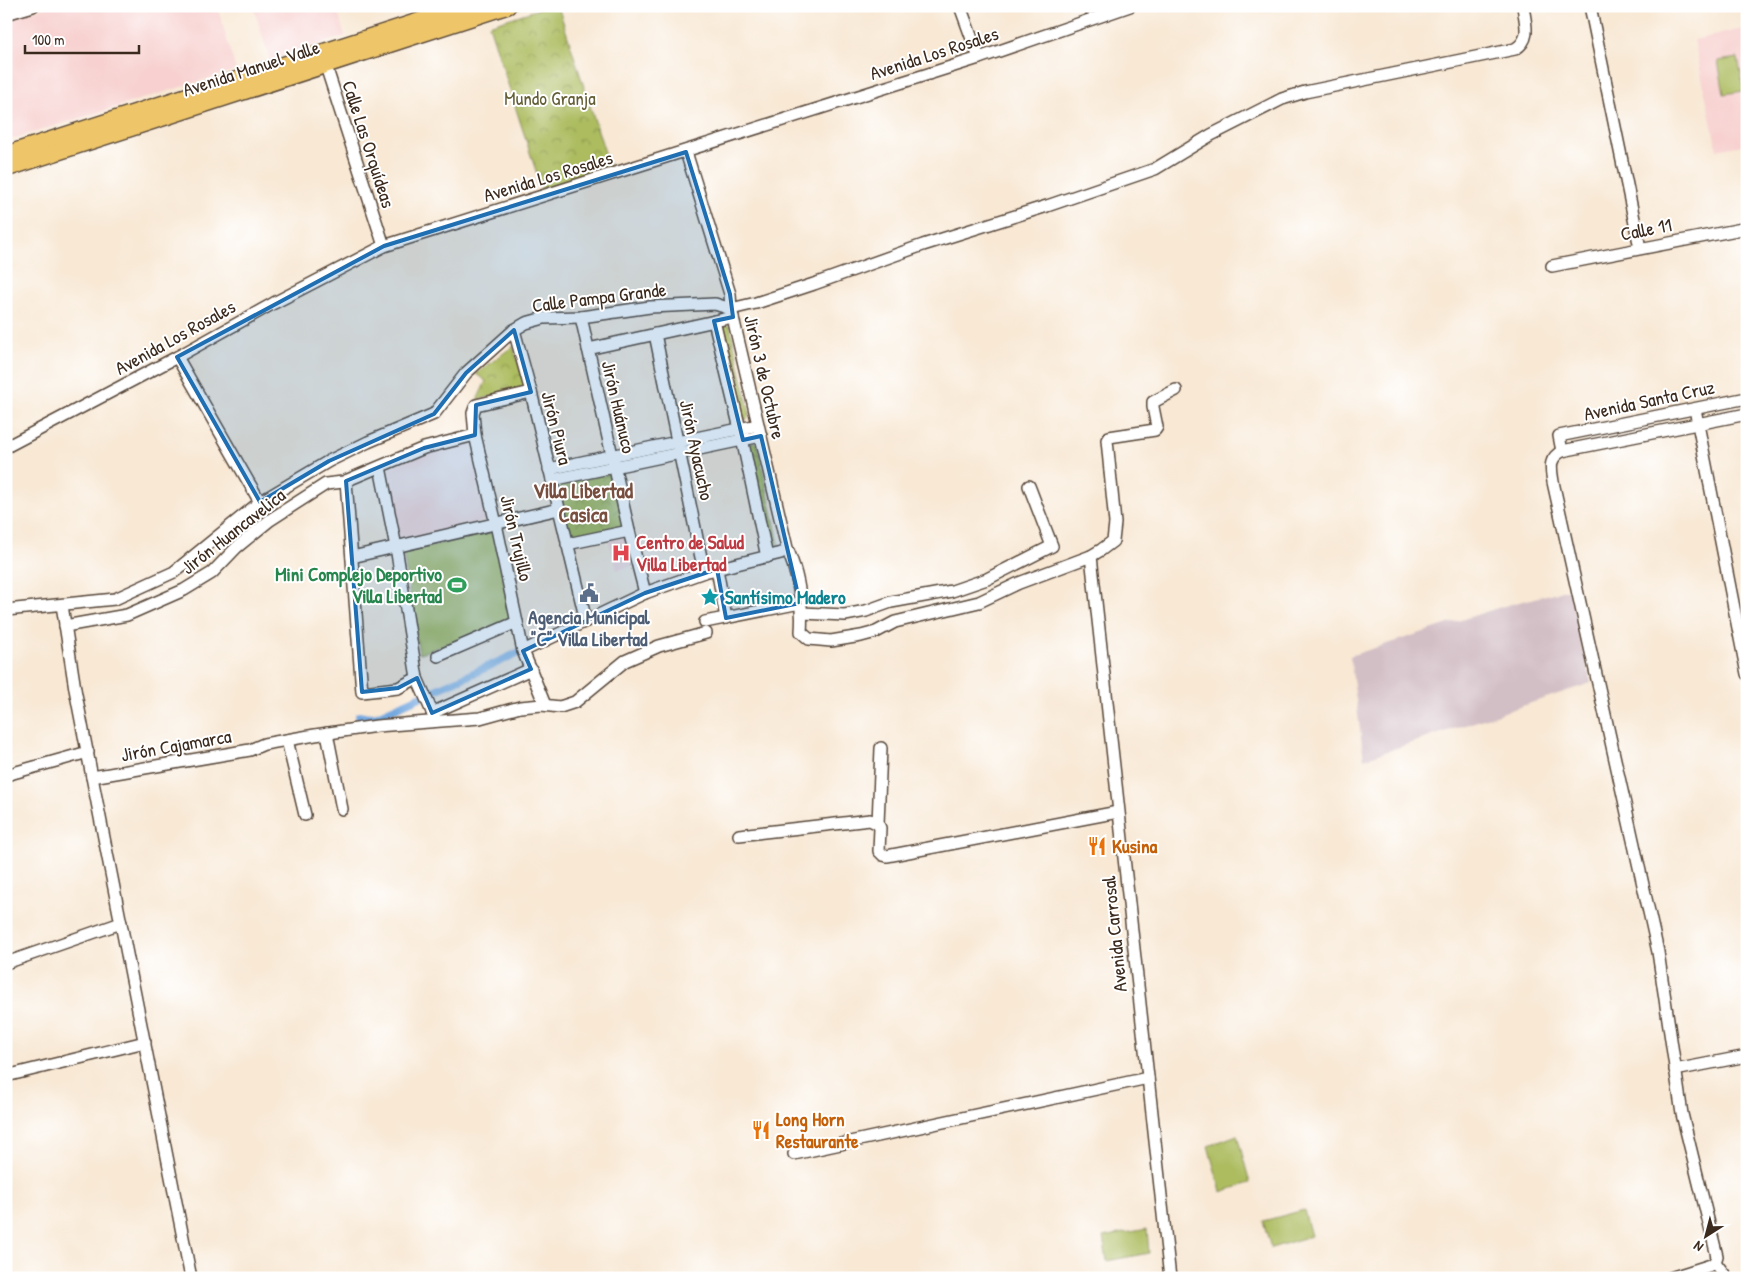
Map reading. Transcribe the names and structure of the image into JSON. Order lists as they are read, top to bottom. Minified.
{"streets":{"main road":["Avenida Manuel Valle"],"street":["Avenida Los Rosales","Calle Las Orquídeas","Calle 11","Calle Pampa Grande","Jirón 3 de Octubre","Avenida Santa Cruz","Jirón Huánuco","Jirón Piura","Jirón Ayacucho","Jirón Huancavelica","Jirón Trujillo","Jirón Cajamarca","Avenida Carrosal"]},"crossings":[["Avenida Los Rosales","Calle Las Orquídeas"],["Avenida Los Rosales","Jirón 3 de Octubre"],["Avenida Manuel Valle","Calle Las Orquídeas"],["Calle Pampa Grande","Jirón 3 de Octubre"],["Calle Pampa Grande","Jirón Huánuco"],["Calle Pampa Grande","Jirón Piura"],["Jirón 3 de Octubre","Jirón Cajamarca"],["Jirón 3 de Octubre","Avenida Carrosal"],["Jirón Piura","Jirón Trujillo"],["Jirón Huancavelica","Jirón Trujillo"],["Jirón Trujillo","Jirón Cajamarca"]],"districts":["Villa Libertad Casica"],"parks":["Mundo Granja"],"places":{"hospital":["Centro de Salud Villa Libertad"],"sports":["Mini Complejo Deportivo Villa Libertad"],"public building":["Agencia Municipal \"C\" Villa Libertad"],"place":["Santísimo Madero"],"restaurant":["Kusina","Long Horn Restaurante"]},"scale_bar":"100 m","north":"bottom left"}
